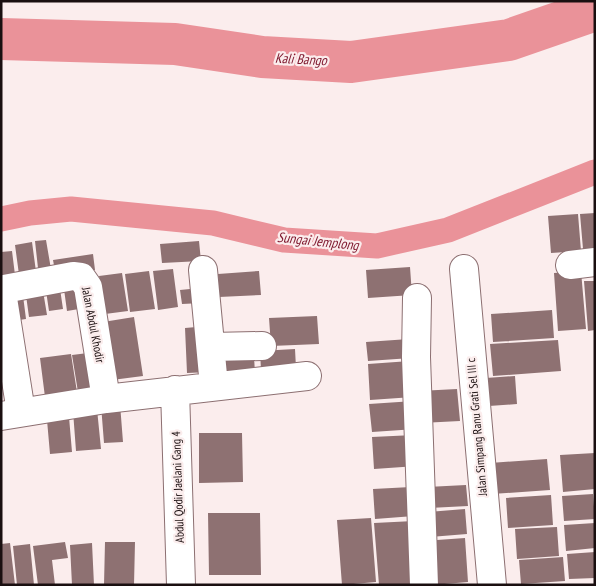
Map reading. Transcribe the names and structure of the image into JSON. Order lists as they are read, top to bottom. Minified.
{"streets":{"street":["Jalan Abdul Khodir","Jalan Simpang Ranu Grati Sel III c","Abdul Qodir Jaelani Gang 4"]},"crossings":[["Jalan Abdul Khodir","Abdul Qodir Jaelani Gang 4"]],"water":["Kali Bango","Sungai Jemplong"]}
